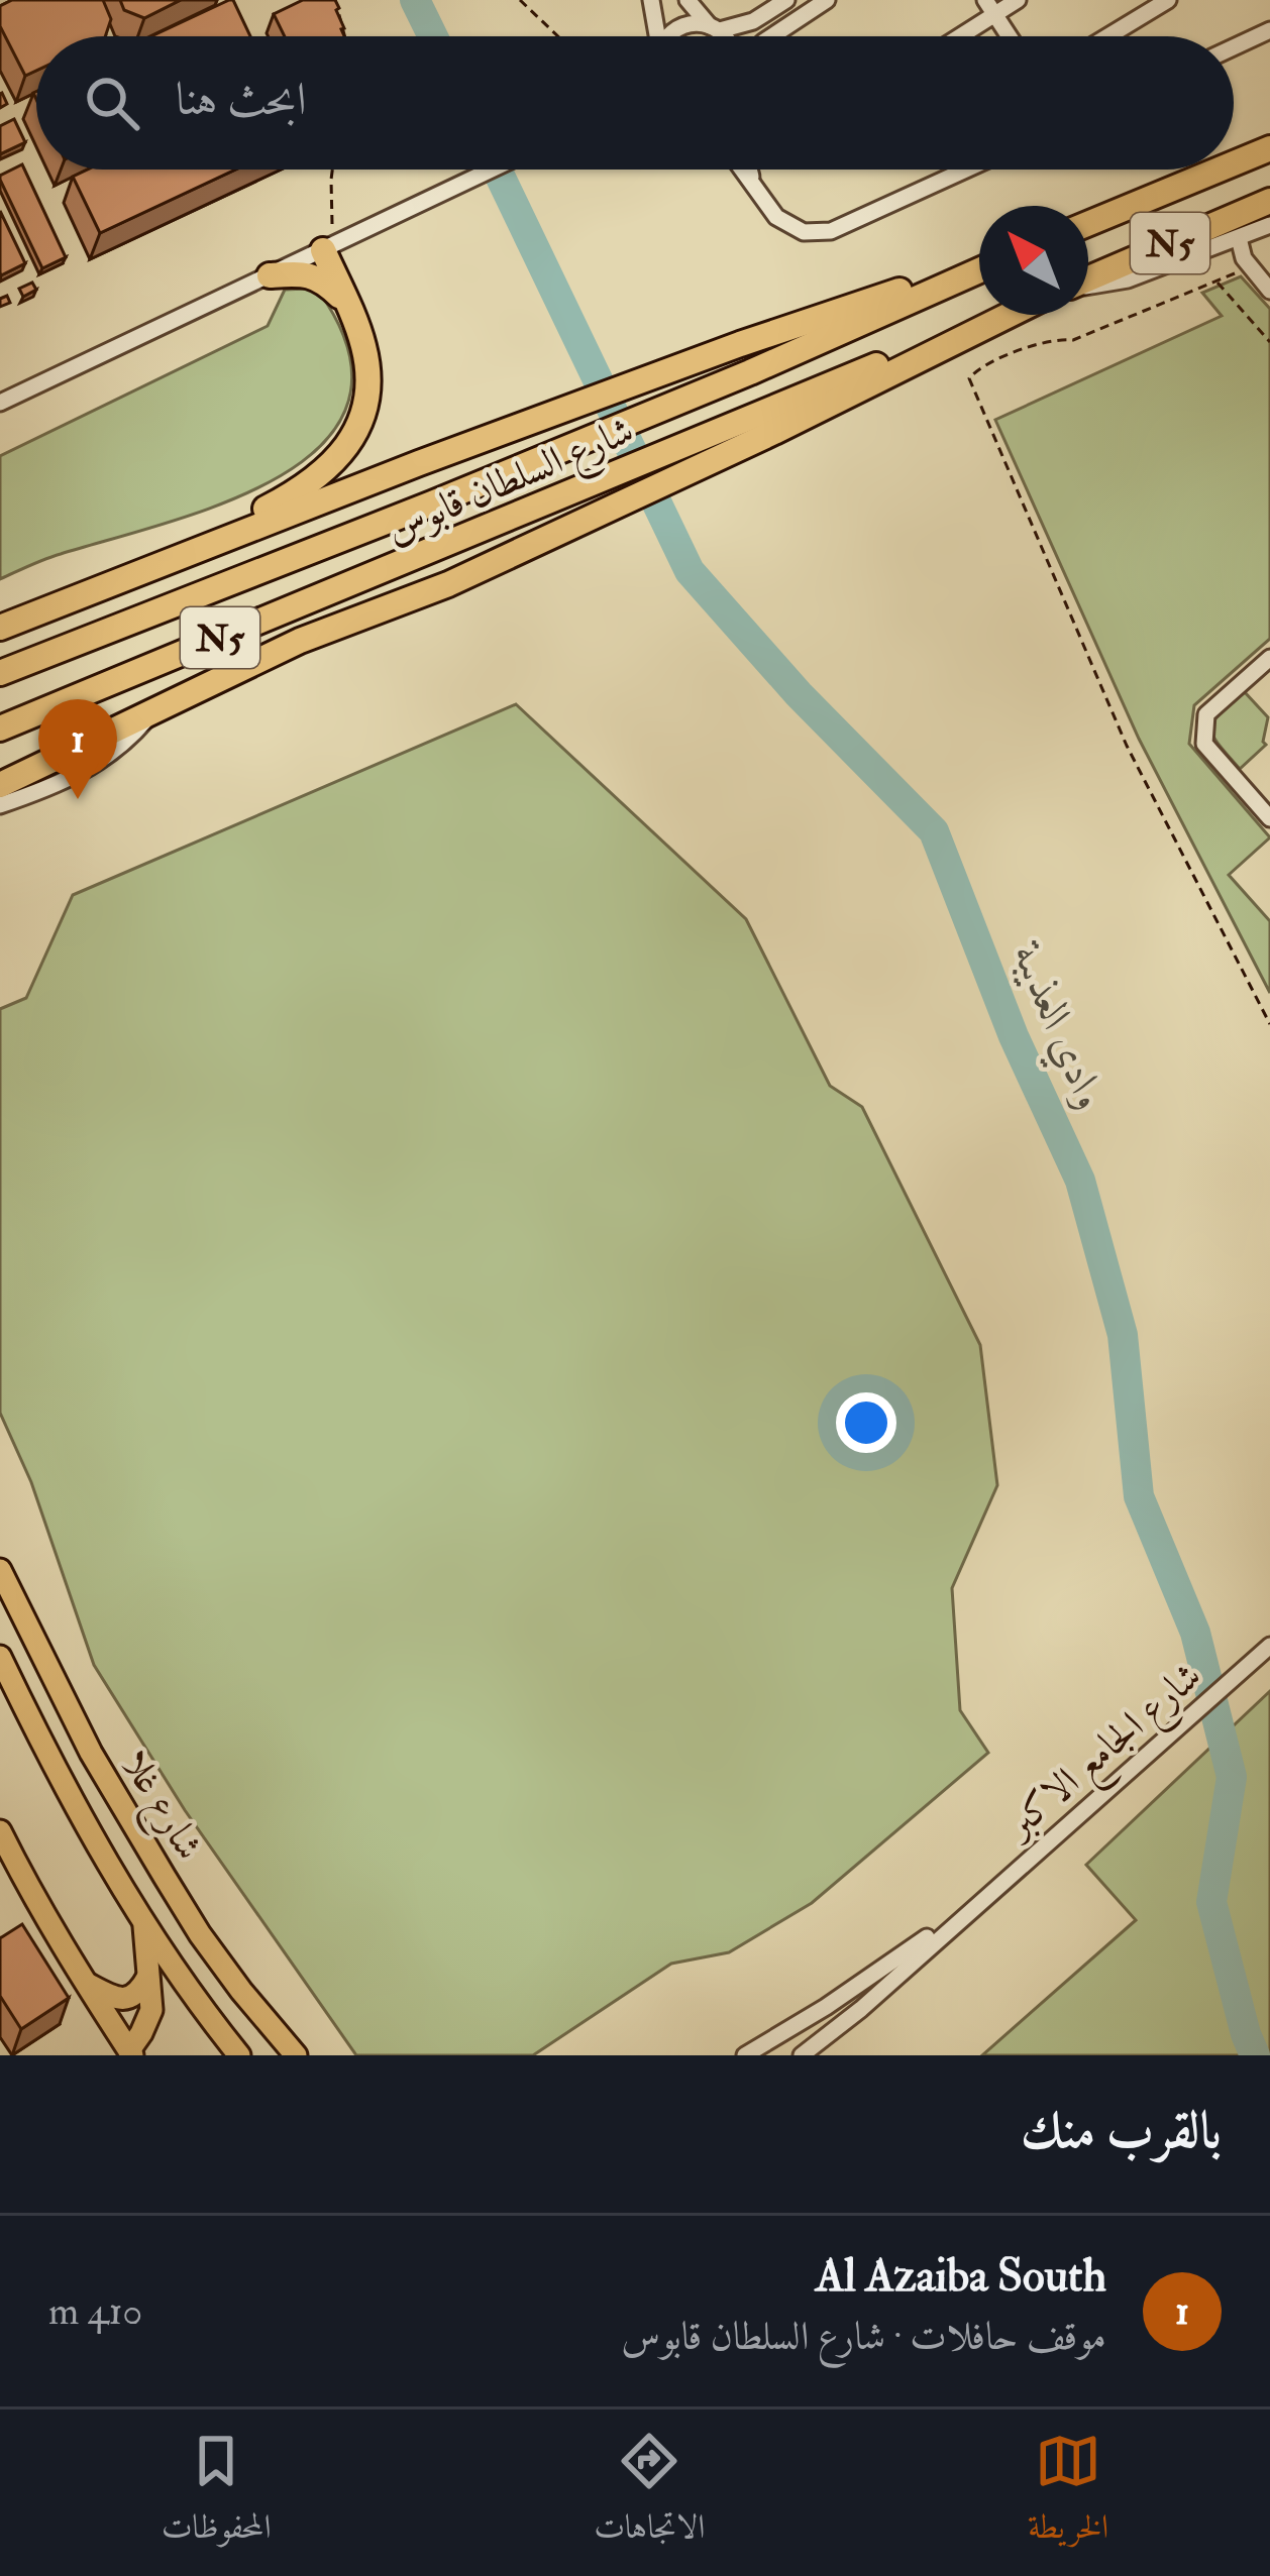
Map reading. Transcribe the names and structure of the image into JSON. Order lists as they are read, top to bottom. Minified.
{"streets":{"highway":["N5","شارع السلطان قابوس"],"main road":["شارع غلا"],"street":["شارع الجامع الاكبر"]},"water":["وادي العذيبة"],"north":"top left","page":{"search":"ابحث هنا","pins":"1","heading":"بالقرب منك","list":[{"mark":"1","name":"Al Azaiba South","note":"موقف حافلات · شارع السلطان قابوس","value":"410 m"}],"nav":["الخريطة","الاتجاهات","المحفوظات"]}}
